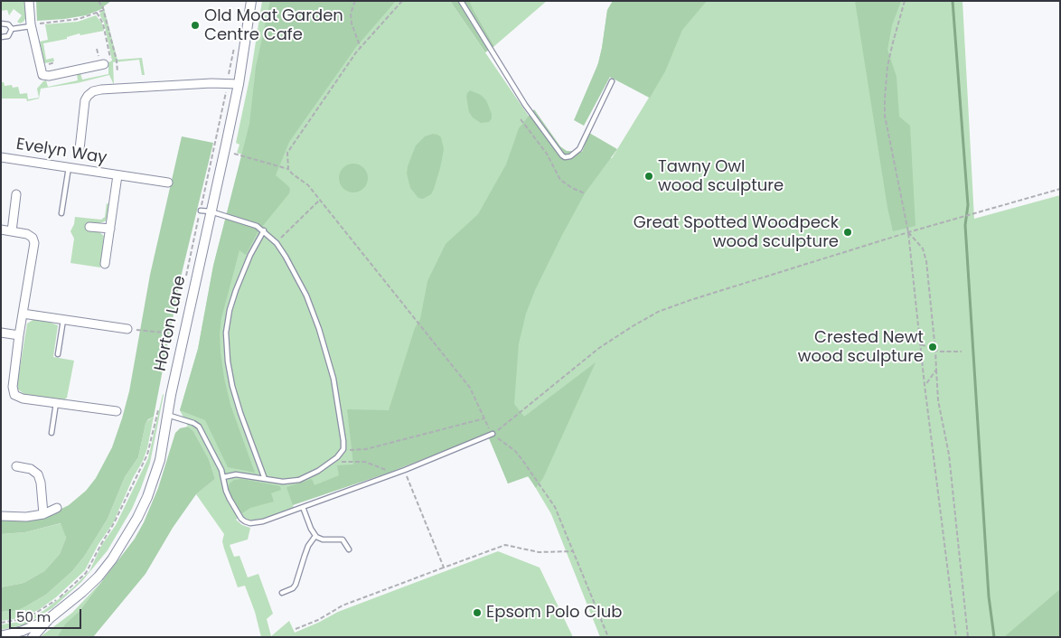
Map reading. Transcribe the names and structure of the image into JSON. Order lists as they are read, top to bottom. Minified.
{"streets":{"street":["Evelyn Way","Horton Lane"]},"places":["Old Moat Garden Centre Cafe","Tawny Owl wood sculpture","Great Spotted Woodpeck wood sculpture","Crested Newt wood sculpture","Epsom Polo Club"],"scale_bar":"50 m"}
